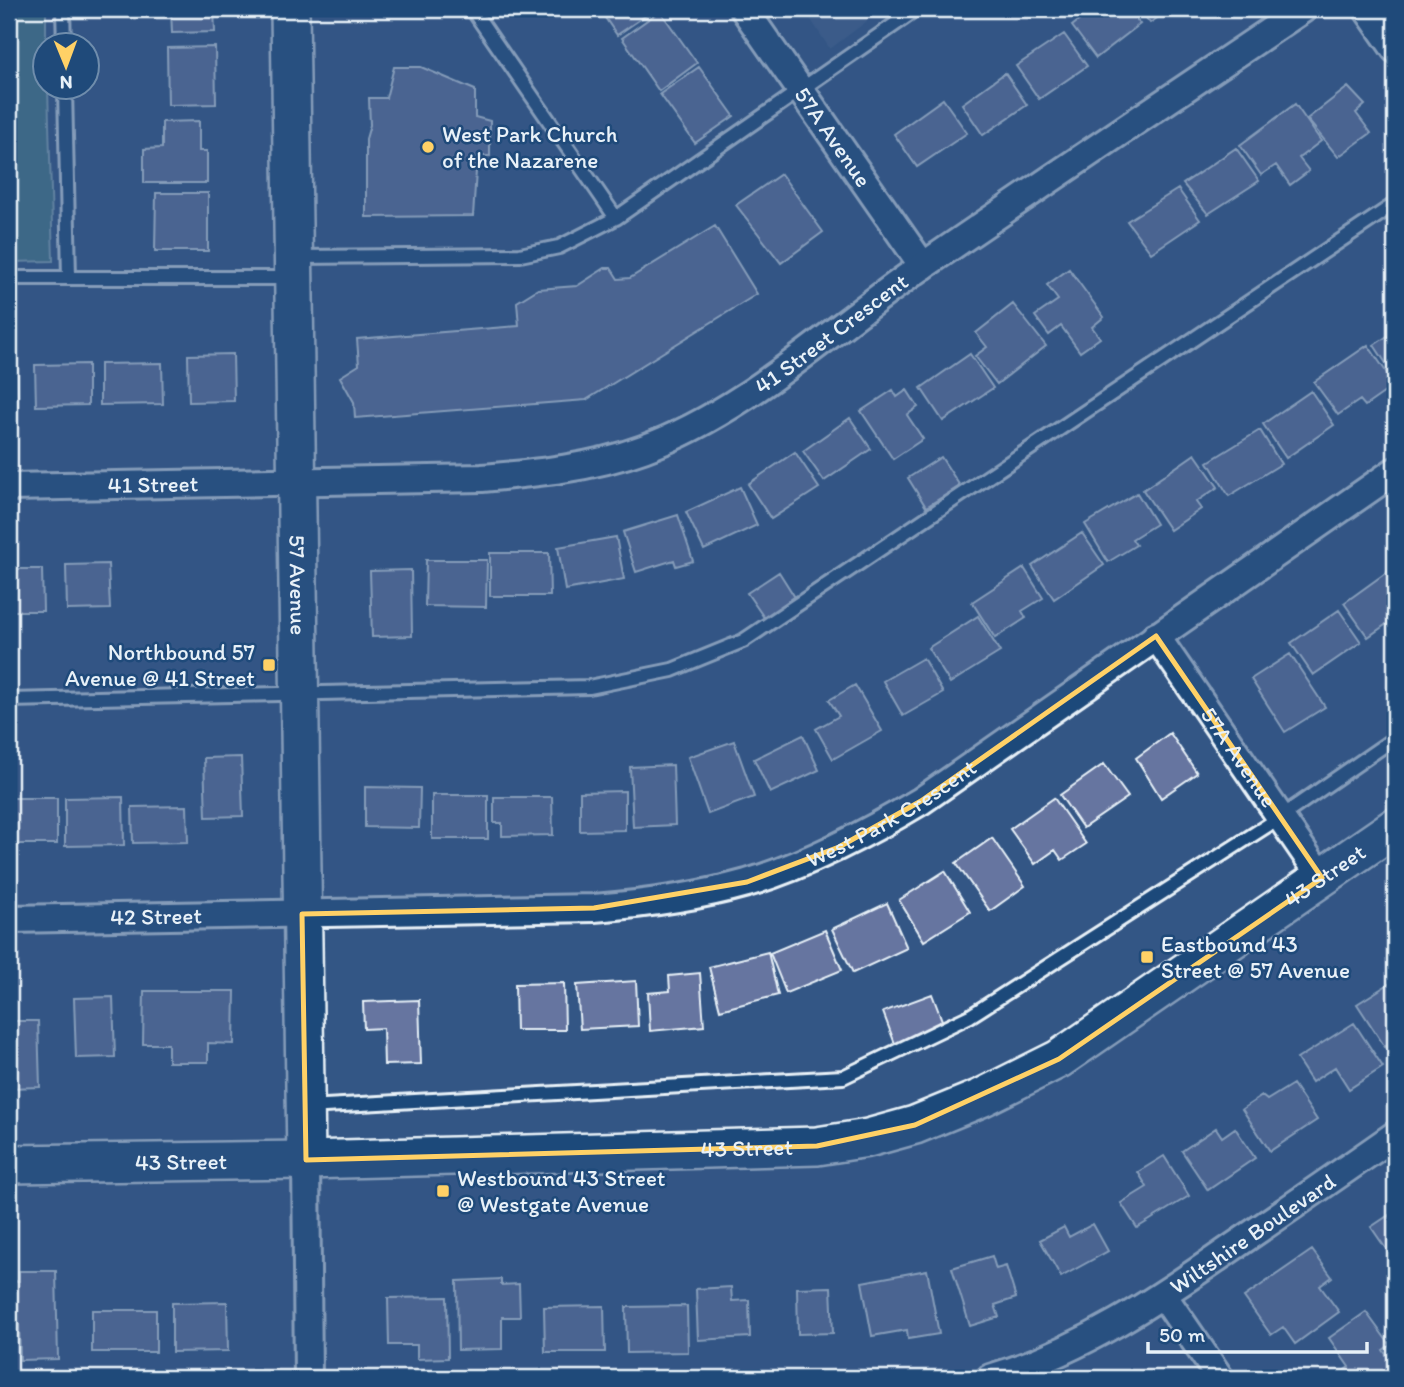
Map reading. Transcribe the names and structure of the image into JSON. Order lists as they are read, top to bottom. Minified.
{"streets":{"street":["57A Avenue","41 Street Crescent","41 Street","57 Avenue","West Park Crescent","43 Street","42 Street","Wiltshire Boulevard"]},"crossings":[["57A Avenue","41 Street Crescent"],["57A Avenue","West Park Crescent"],["57A Avenue","43 Street"],["41 Street Crescent","41 Street"],["41 Street Crescent","57 Avenue"],["41 Street","57 Avenue"],["57 Avenue","West Park Crescent"],["57 Avenue","43 Street"],["57 Avenue","42 Street"],["West Park Crescent","42 Street"]],"places":{"other":["West Park Church of the Nazarene"],"transit":["Northbound 57 Avenue @ 41 Street","Eastbound 43 Street @ 57 Avenue","Westbound 43 Street @ Westgate Avenue"]},"scale_bar":"50 m","north":"bottom"}
